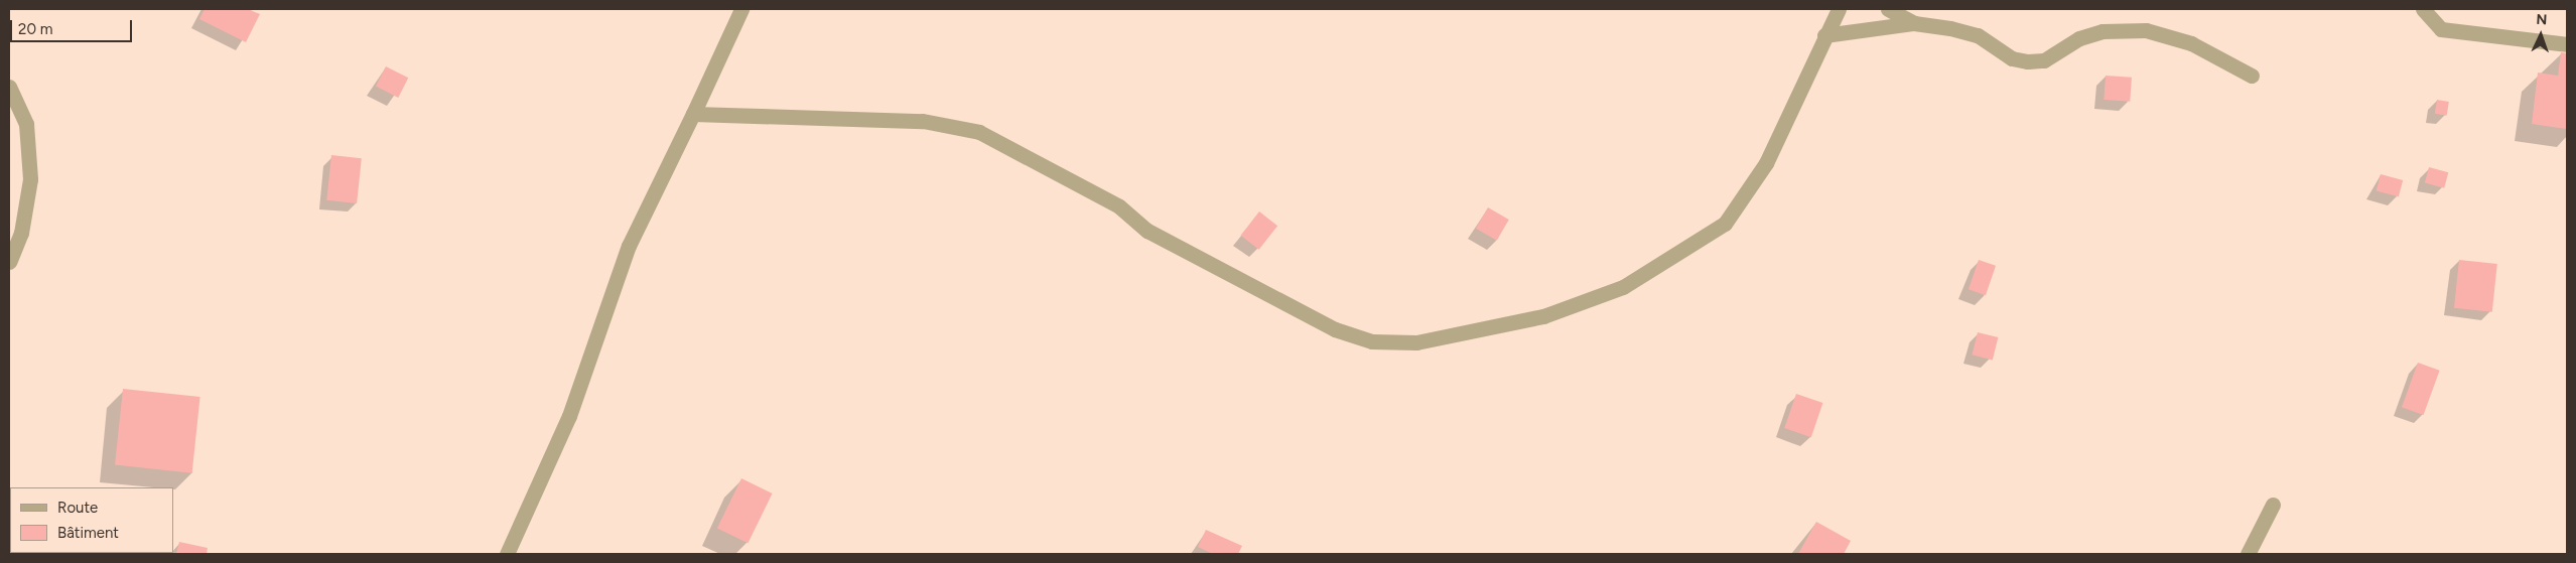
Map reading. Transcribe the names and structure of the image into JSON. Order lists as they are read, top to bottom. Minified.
{"legend":["Route","Bâtiment"],"scale_bar":"20 m","north":"top"}
